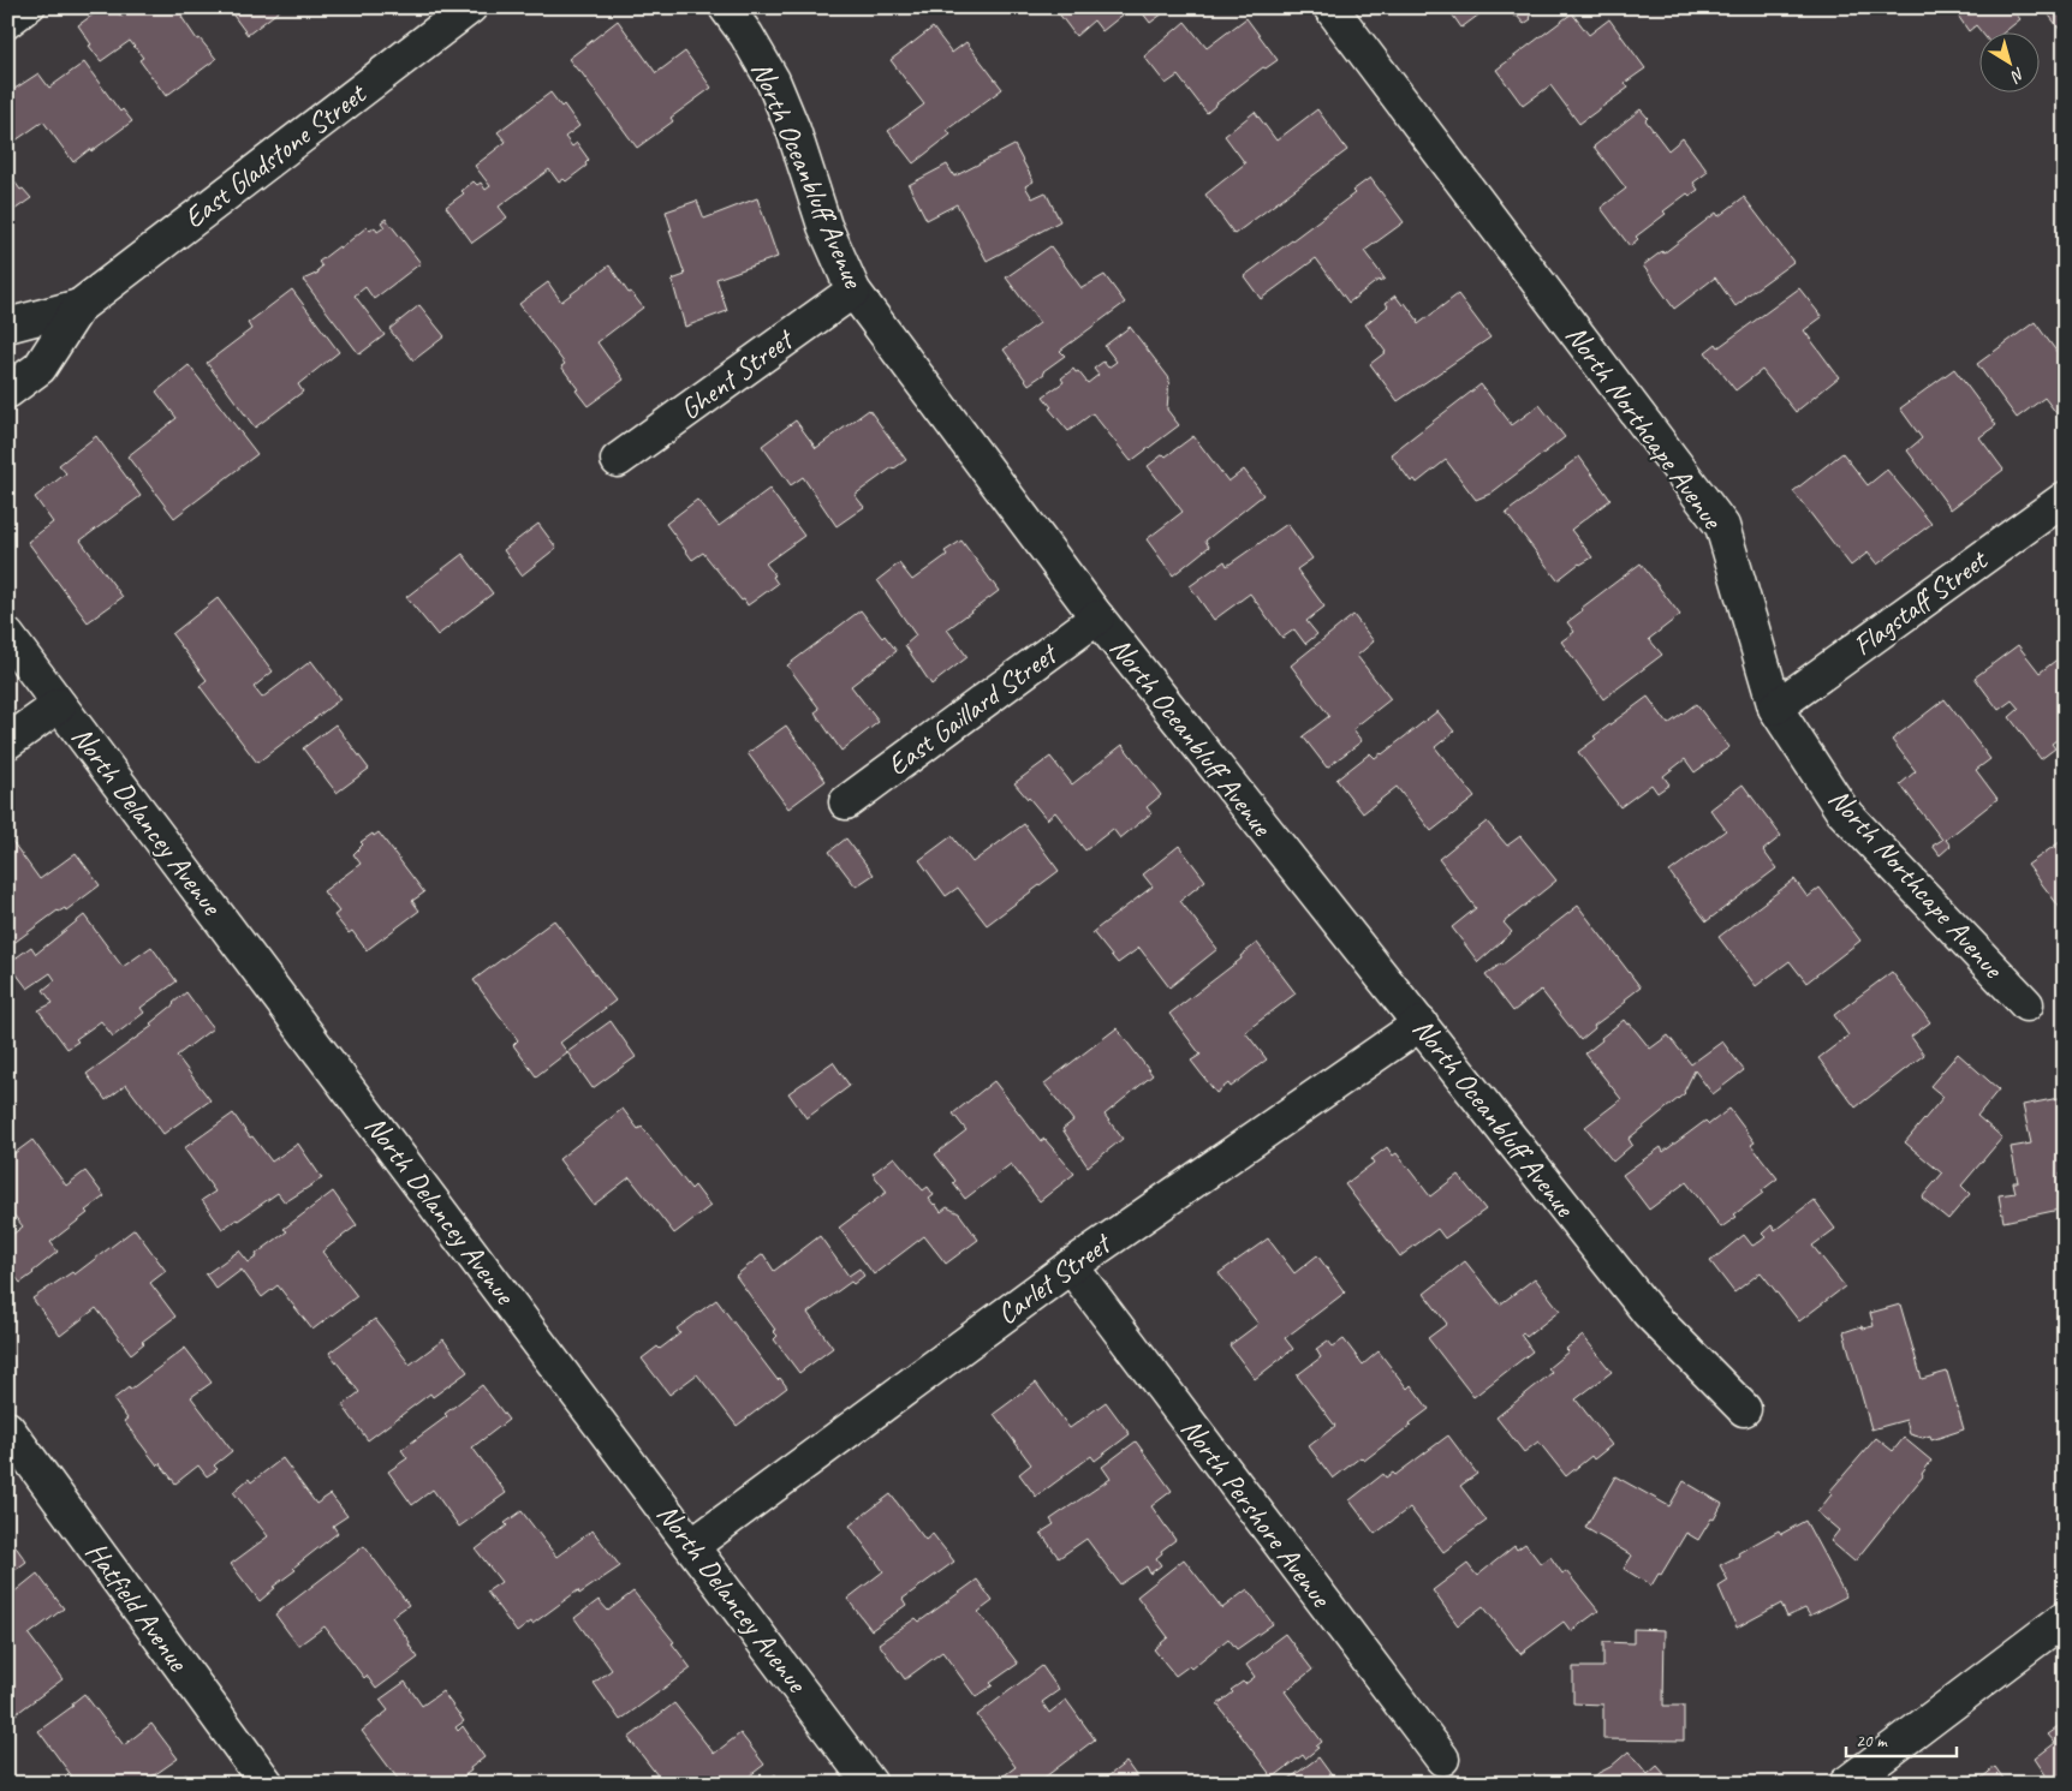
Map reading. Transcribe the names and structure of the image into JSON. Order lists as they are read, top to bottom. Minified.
{"streets":{"street":["East Gladstone Street","North Oceanbluff Avenue","Ghent Street","North Northcape Avenue","Flagstaff Street","East Gaillard Street","North Delancey Avenue","Carlet Street","North Pershore Avenue","Hatfield Avenue"]},"crossings":[["North Oceanbluff Avenue","Ghent Street"],["North Oceanbluff Avenue","East Gaillard Street"],["North Oceanbluff Avenue","Carlet Street"],["North Northcape Avenue","Flagstaff Street"],["North Delancey Avenue","Carlet Street"],["Carlet Street","North Pershore Avenue"]],"scale_bar":"20 m","north":"bottom right"}
